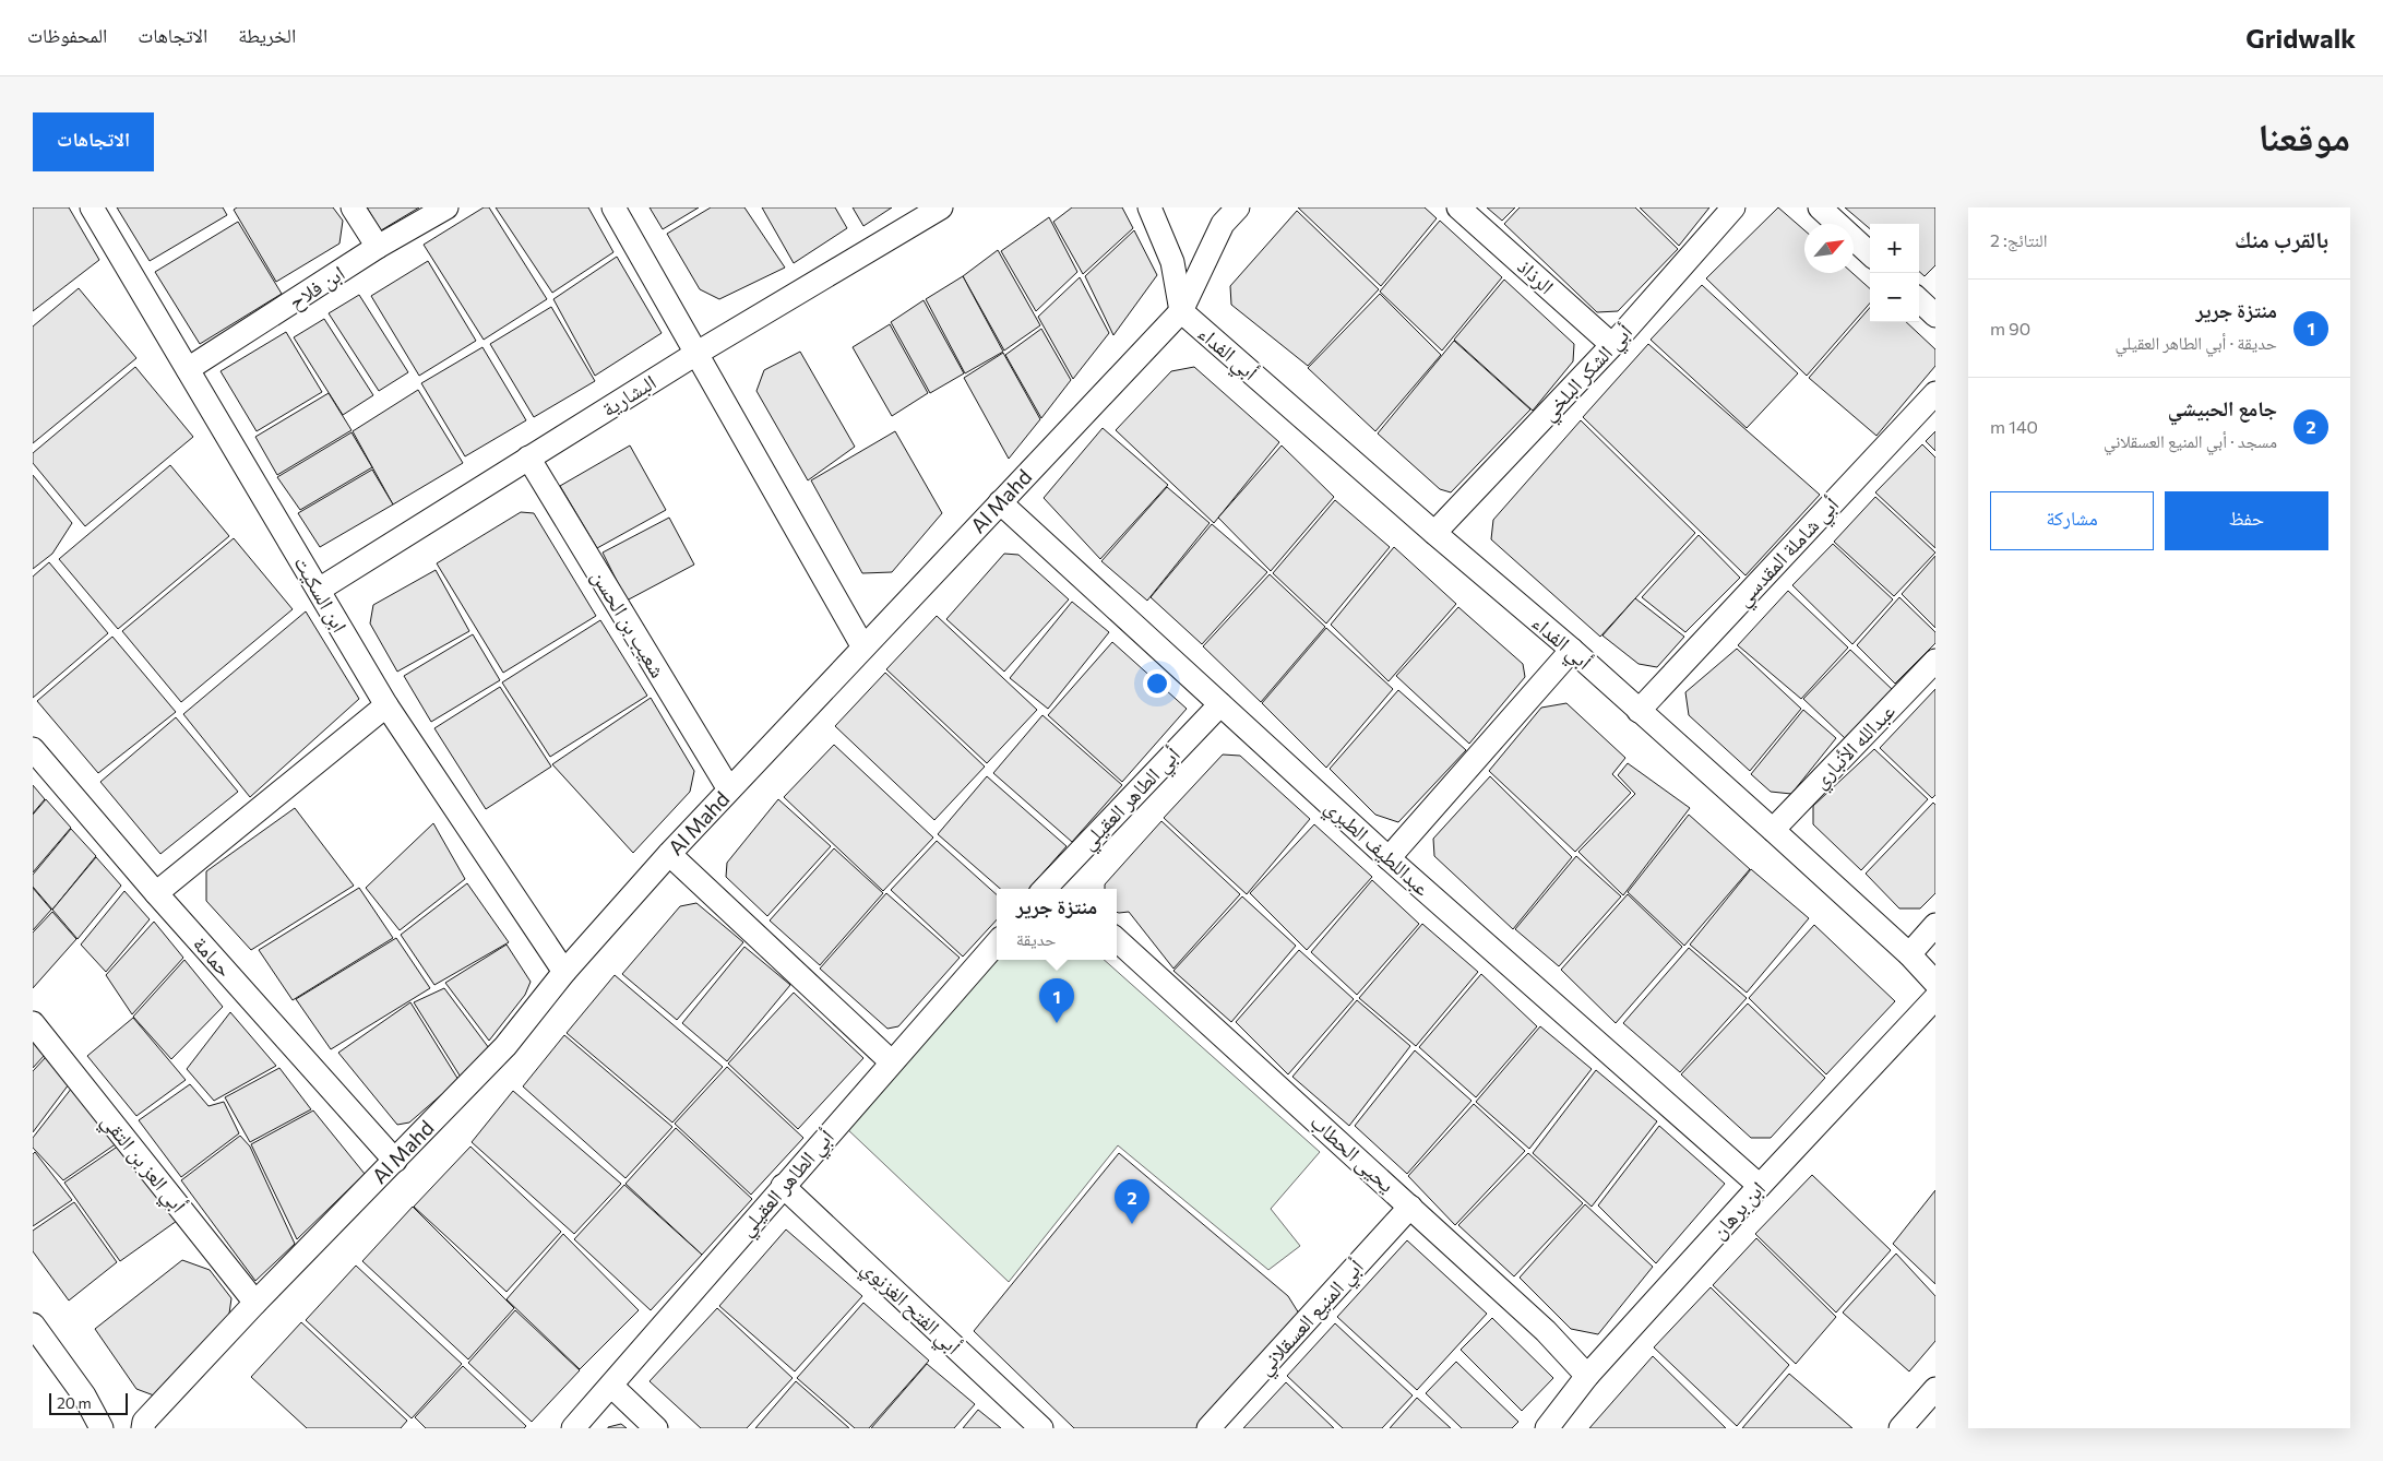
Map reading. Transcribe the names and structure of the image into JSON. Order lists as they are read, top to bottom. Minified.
{"streets":{"street":["الرذاذ","ابن فلاح","أبي الفداء","أبي الشكر البلخي","البشارية","Al Mahd","أبي شاملة المقدسي","ابن السكيت","شعيب بن الحسن","عبدالله الأنباري","أبي الطاهر العقيلي","عبداللطيف الطبري","حمامة","يحيى الحطاب","أبي العز بن التقي","ابن برهان","أبي الفتح الغزنوي","أبي المنيع العسقلاني"]},"crossings":[["الرذاذ","أبي الشكر البلخي"],["ابن فلاح","ابن السكيت"],["أبي الفداء","أبي الشكر البلخي"],["أبي الفداء","Al Mahd"],["أبي الفداء","أبي شاملة المقدسي"],["أبي الفداء","عبدالله الأنباري"],["البشارية","ابن السكيت"],["البشارية","شعيب بن الحسن"],["Al Mahd","ابن السكيت"],["Al Mahd","شعيب بن الحسن"],["Al Mahd","عبداللطيف الطبري"],["Al Mahd","حمامة"],["Al Mahd","أبي العز بن التقي"],["أبي الطاهر العقيلي","عبداللطيف الطبري"],["أبي الطاهر العقيلي","أبي الفتح الغزنوي"],["عبداللطيف الطبري","ابن برهان"],["يحيى الحطاب","ابن برهان"],["يحيى الحطاب","أبي المنيع العسقلاني"]],"scale_bar":"20 m","north":"top right","page":{"header":"Gridwalk","nav":["الخريطة","الاتجاهات","المحفوظات"],"title":"موقعنا","buttons":["الاتجاهات",["حفظ","مشاركة"]],"heading":["بالقرب منك","النتائج: 2"],"map_buttons":["+","−"],"list":[{"mark":"1","name":"منتزة جرير","note":"حديقة · أبي الطاهر العقيلي","value":"90 m"},{"mark":"2","name":"جامع الحبيشي","note":"مسجد · أبي المنيع العسقلاني","value":"140 m"}],"popup":["منتزة جرير","حديقة"],"pins":["1","2"],"scale":"20 m"}}
